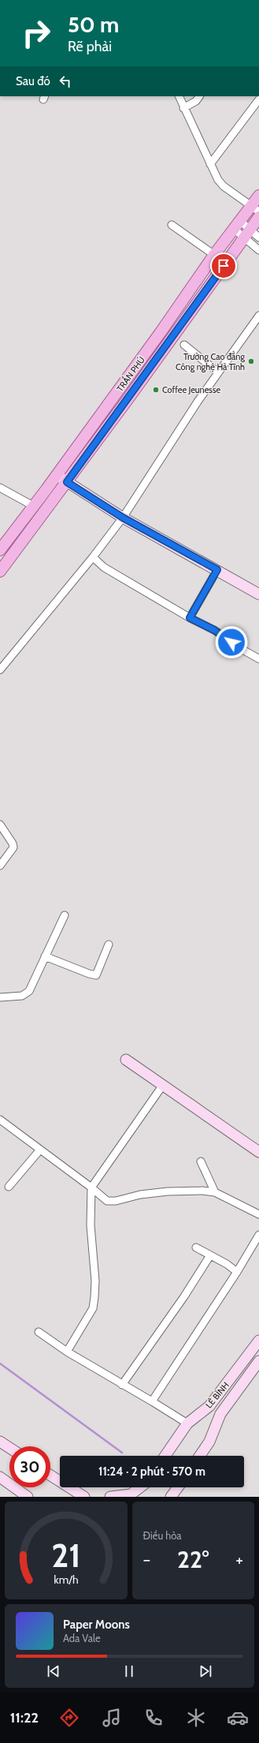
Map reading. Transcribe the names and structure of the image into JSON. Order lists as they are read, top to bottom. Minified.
{"streets":{"main road":["TRẦN PHÚ"],"street":["LÊ BÌNH"]},"places":["Trường Cao đẳng Công nghệ Hà Tĩnh","Coffee Jeunesse"],"page":{"turn":["50 m","Rẽ phải"],"then":"Sau đó","limit":"30","trip":"11:24 · 2 phút · 570 m","tile":"Điều hòa","heat":["−","22°","+"],"song":["Paper Moons","Ada Vale"],"tabs":"11:22","gauge":["21","km/h"]}}
